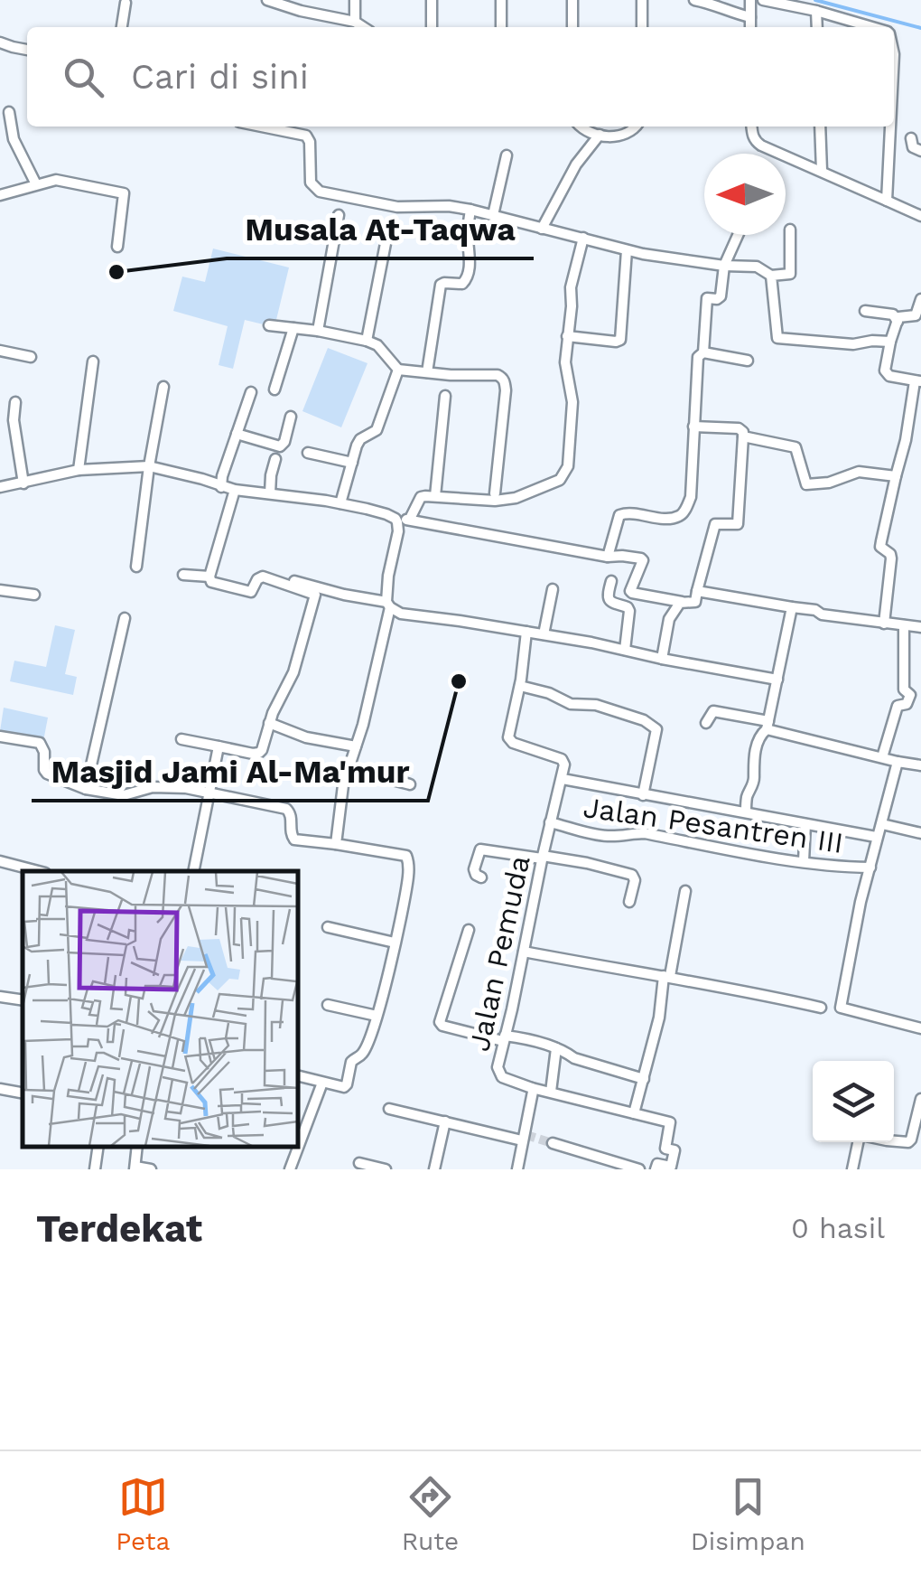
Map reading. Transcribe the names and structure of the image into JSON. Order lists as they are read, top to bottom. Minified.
{"streets":{"street":["Jalan Pesantren III","Jalan Pemuda"]},"crossings":[["Jalan Pesantren III","Jalan Pemuda"]],"places":["Musala At-Taqwa","Masjid Jami Al-Ma'mur"],"north":"left","page":{"search":"Cari di sini","heading":["Terdekat","0 hasil"],"nav":["Peta","Rute","Disimpan"]}}
